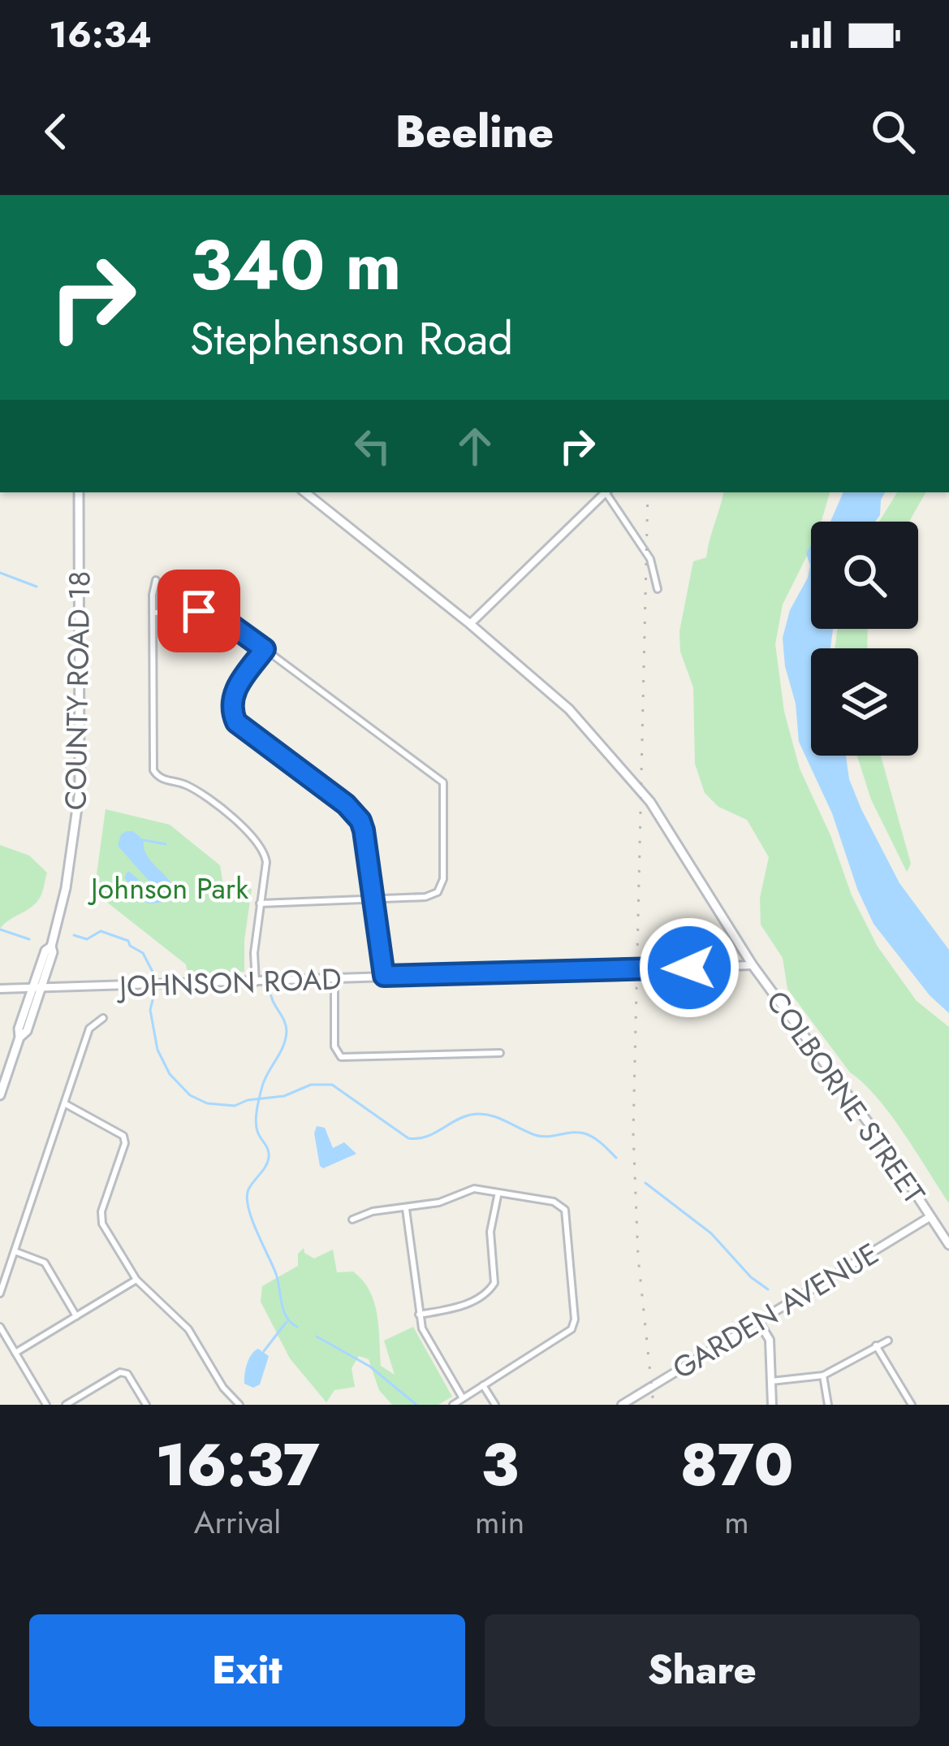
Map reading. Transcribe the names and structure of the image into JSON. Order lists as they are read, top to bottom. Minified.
{"streets":{"main road":["COUNTY ROAD 18","COLBORNE STREET"],"street":["JOHNSON ROAD","GARDEN AVENUE"]},"crossings":[["COUNTY ROAD 18","JOHNSON ROAD"],["JOHNSON ROAD","COLBORNE STREET"],["COLBORNE STREET","GARDEN AVENUE"]],"parks":["Johnson Park"],"page":{"status":"16:34","header":"Beeline","turn":["340 m","Stephenson Road"],"eta":["16:37","Arrival","3","min","870","m"],"buttons":["Exit","Share"]}}
